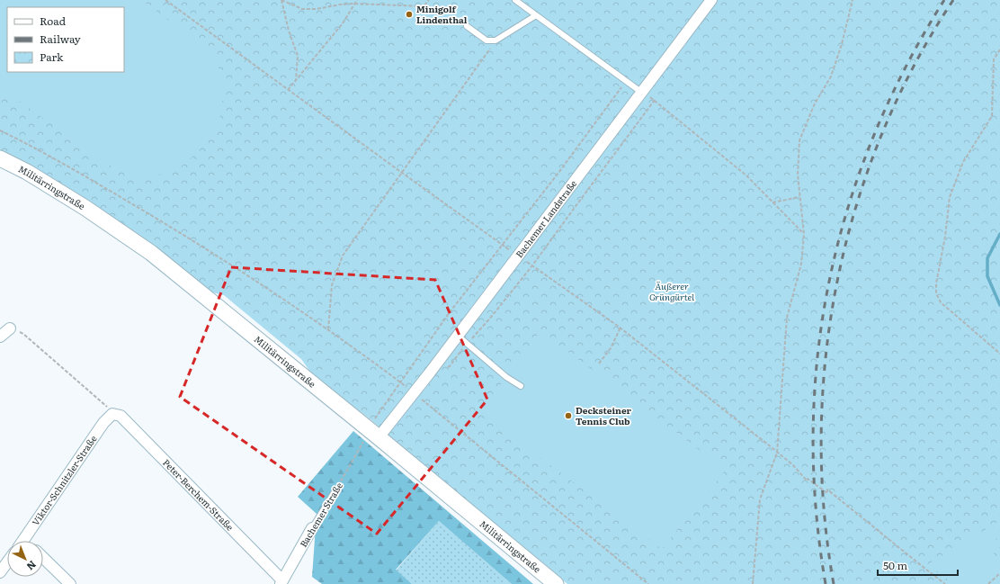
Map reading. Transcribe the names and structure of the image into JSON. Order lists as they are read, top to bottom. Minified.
{"streets":{"main road":["Militärringstraße"],"street":["Bachemer Landstraße","Viktor-Schnitzler-Straße","Peter-Berchem-Straße","Bachemer Straße"]},"crossings":[["Militärringstraße","Bachemer Landstraße"],["Viktor-Schnitzler-Straße","Peter-Berchem-Straße"],["Peter-Berchem-Straße","Bachemer Straße"]],"parks":["Äußerer Grüngürtel"],"places":["Minigolf Lindenthal","Decksteiner Tennis Club"],"legend":["Road","Railway","Park"],"scale_bar":"50 m","north":"bottom right"}
